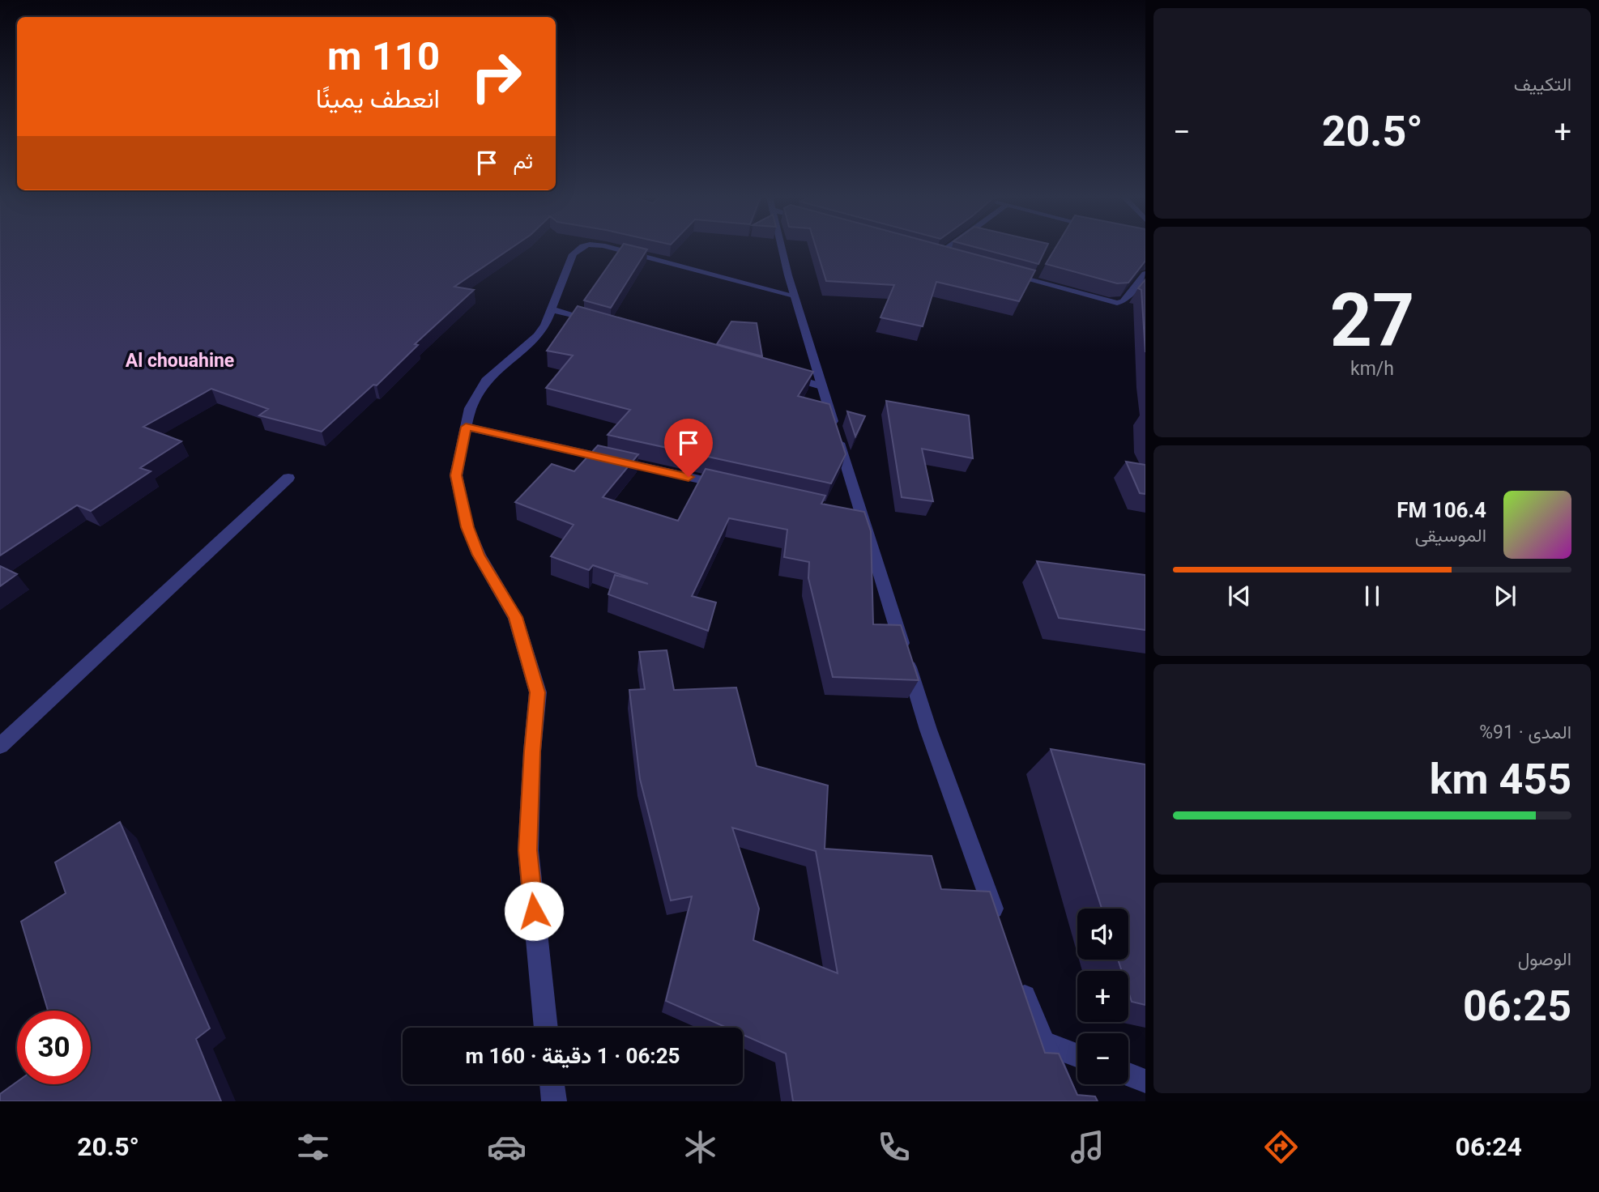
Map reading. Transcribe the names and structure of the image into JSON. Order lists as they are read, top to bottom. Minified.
{"districts":["Al chouahine"],"page":{"tile":["التكييف",["27","km/h"],["المدى · 91%","455 km"],["الوصول","06:25"]],"turn":["110 m","انعطف يمينًا"],"heat":["−","20.5°","+"],"then":"ثم","song":["106.4 FM","الموسيقى"],"map_buttons":["+","−"],"limit":"30","trip":"06:25 · 1 دقيقة · 160 m","tabs":["06:24","20.5°"]}}
